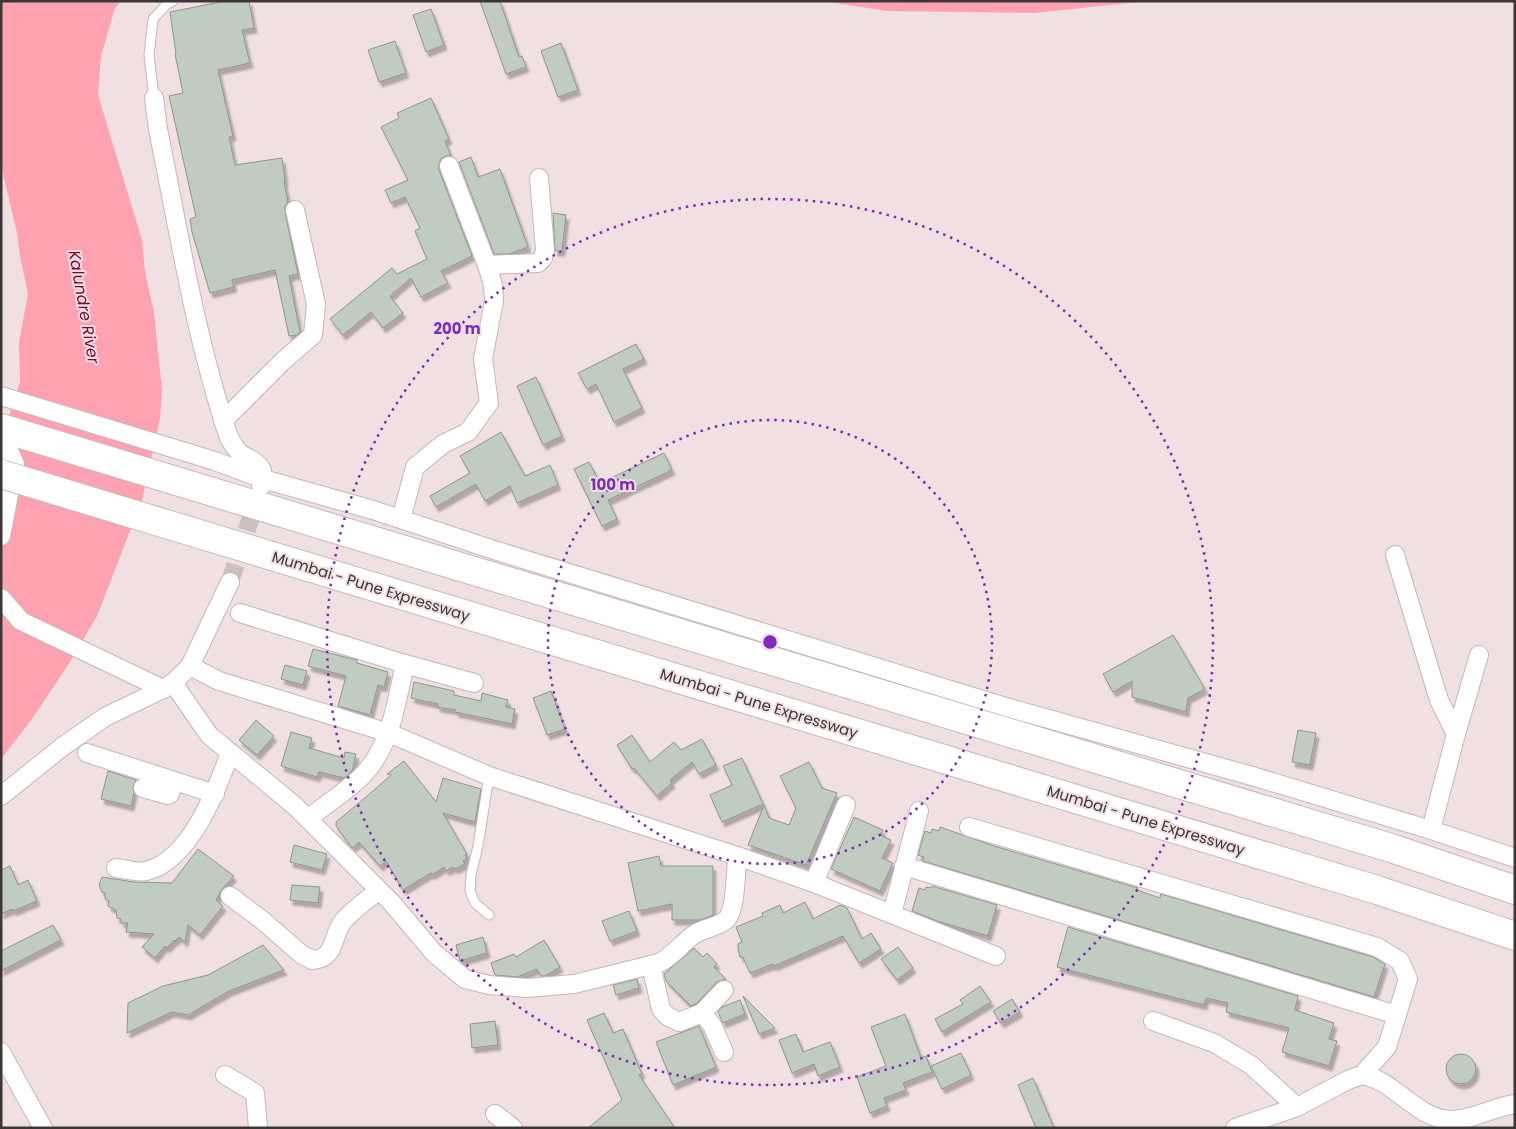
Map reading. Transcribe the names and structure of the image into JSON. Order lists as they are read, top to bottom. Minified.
{"streets":{"highway":["Mumbai - Pune Expressway"]},"water":["Kalundre River"],"rings":["200 m","100 m"]}
